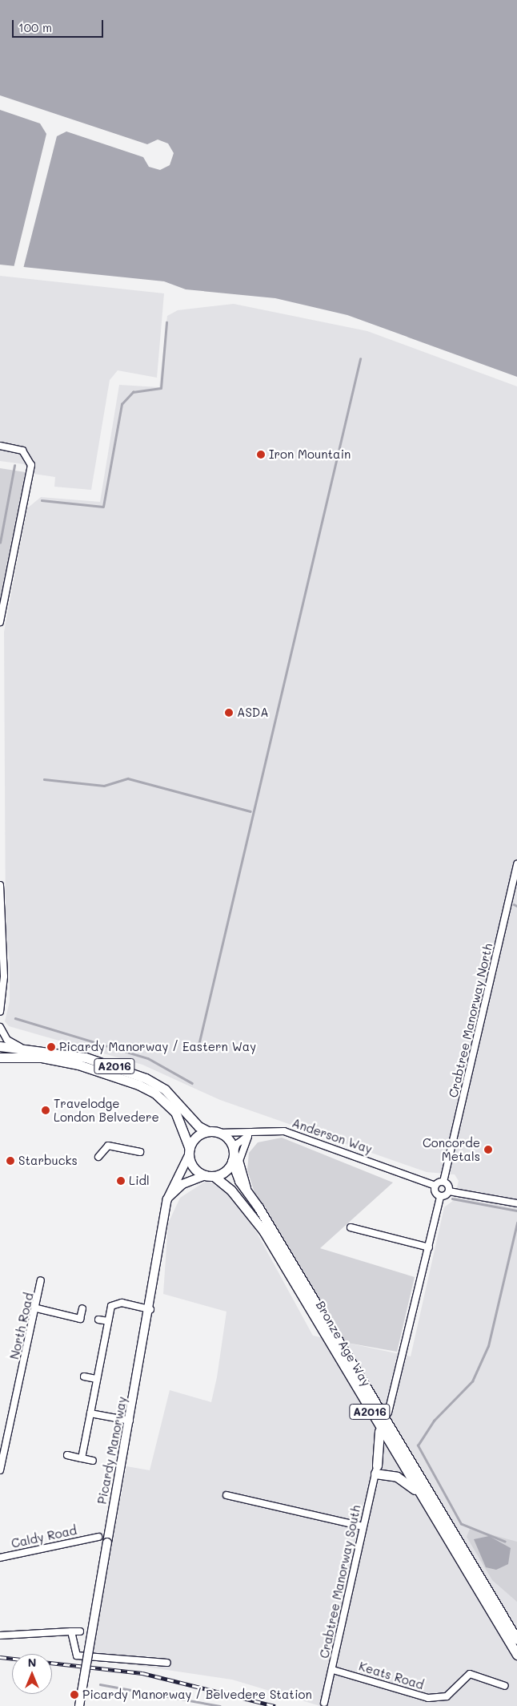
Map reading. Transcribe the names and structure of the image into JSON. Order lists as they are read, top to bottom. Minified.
{"streets":{"main road":["A2016","Bronze Age Way","Picardy Manorway"],"street":["Crabtree Manorway North","Anderson Way","North Road","Caldy Road","Crabtree Manorway South","Keats Road"]},"crossings":[["A2016","Anderson Way"],["A2016","Bronze Age Way"],["A2016","Picardy Manorway"],["Anderson Way","Bronze Age Way"],["Anderson Way","Picardy Manorway"],["Bronze Age Way","Picardy Manorway"],["Crabtree Manorway South","Keats Road"]],"places":["Iron Mountain","ASDA","Picardy Manorway / Eastern Way","Travelodge London Belvedere","Concorde Metals","Starbucks","Lidl","Picardy Manorway / Belvedere Station"],"scale_bar":"100 m","north":"top"}
